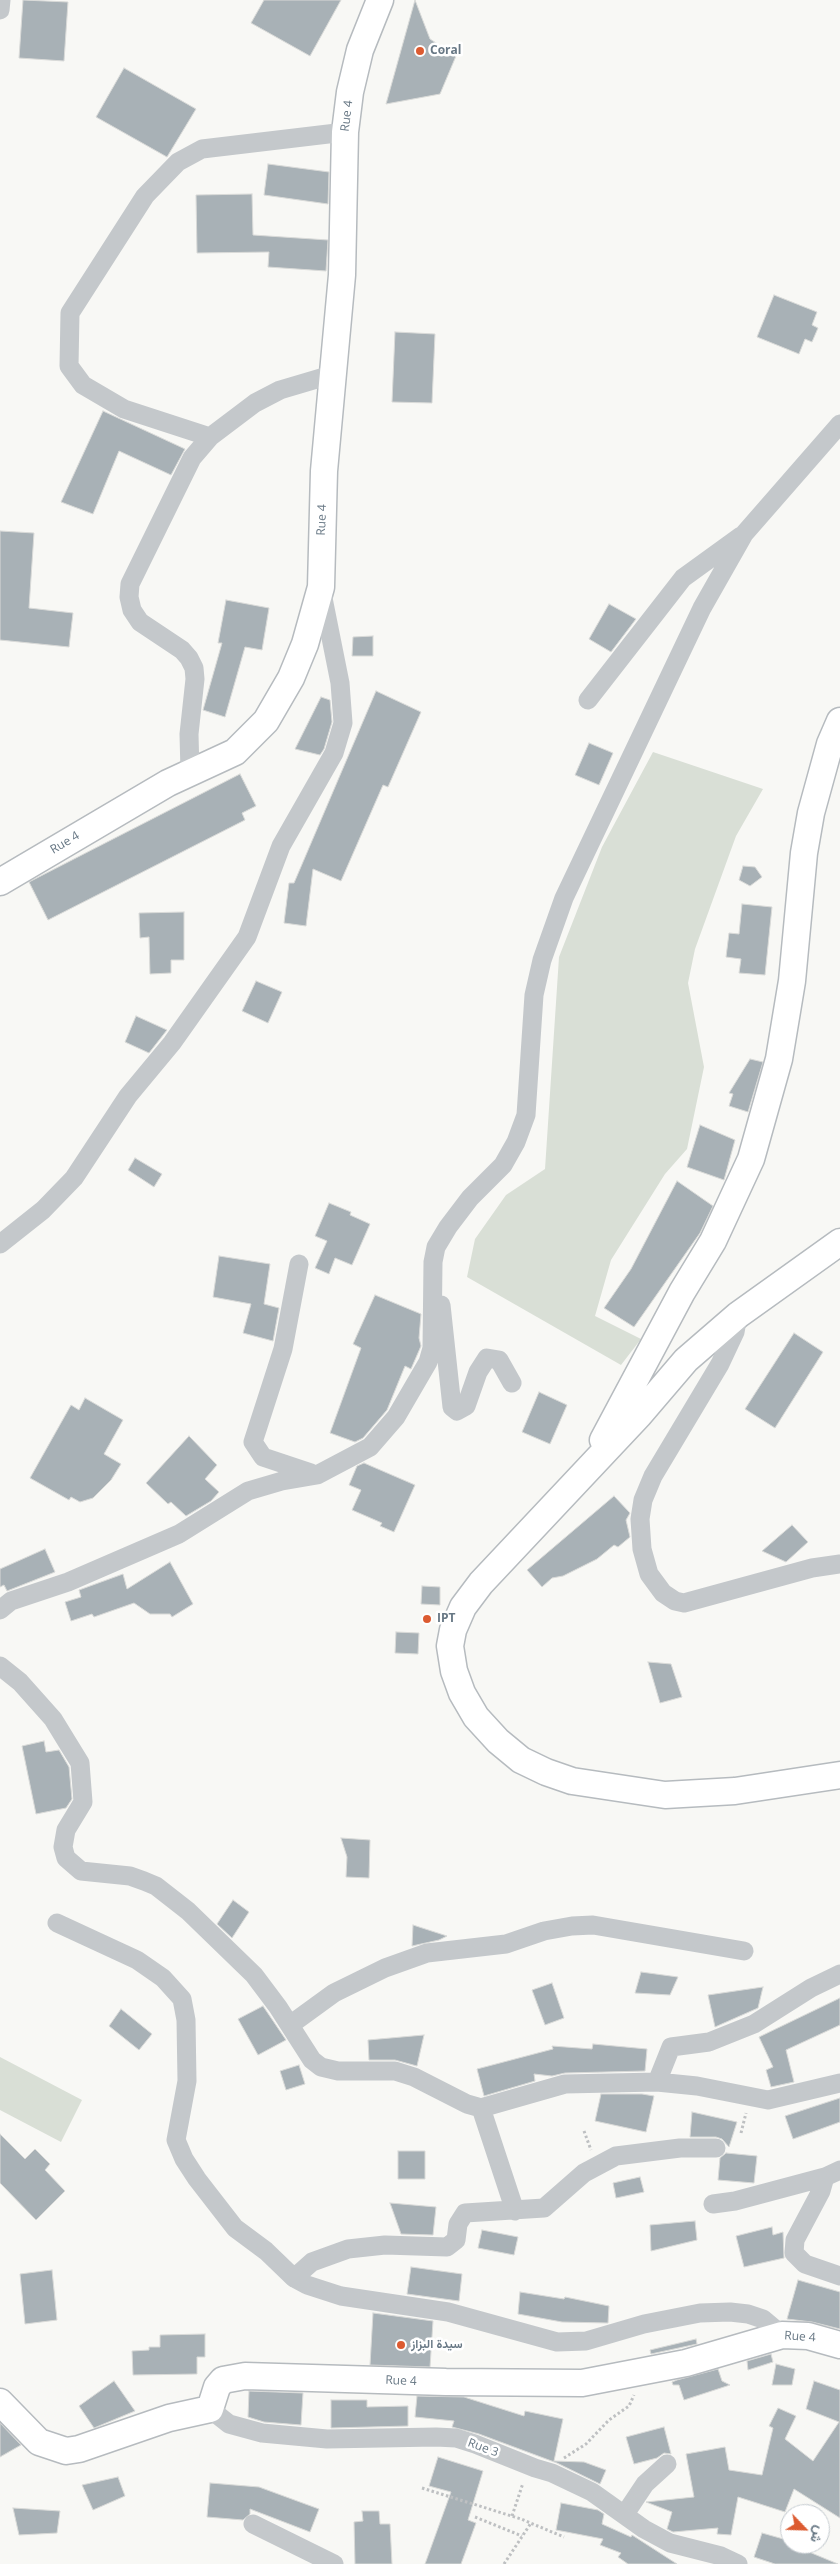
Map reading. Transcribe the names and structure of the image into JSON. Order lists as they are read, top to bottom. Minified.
{"streets":{"street":["Rue 4","Rue 3"]},"crossings":[["Rue 4","Rue 3"]],"places":["Coral","IPT","سيدة البزاز"],"north":"bottom right"}
